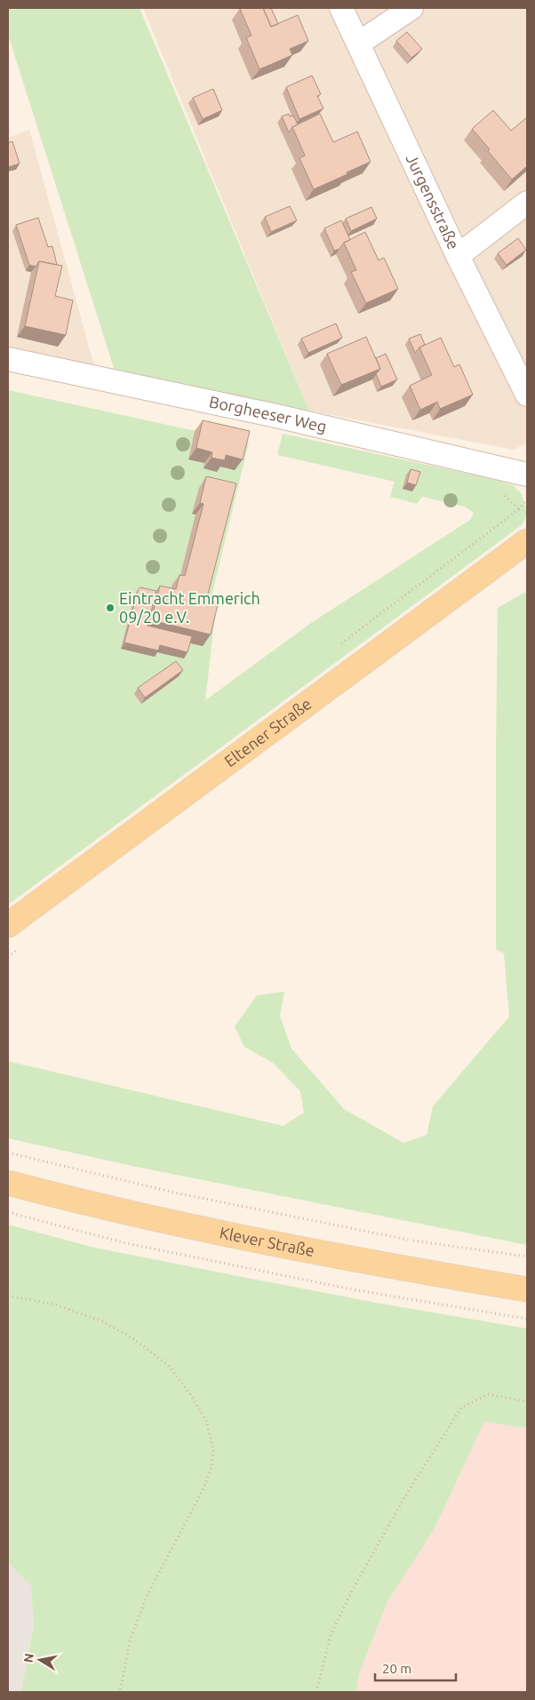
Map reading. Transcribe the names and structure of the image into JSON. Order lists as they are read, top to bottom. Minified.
{"streets":{"main road":["Eltener Straße","Klever Straße"],"street":["Jurgensstraße","Borgheeser Weg"]},"places":["Eintracht Emmerich 09/20 e.V."],"scale_bar":"20 m","north":"left"}
